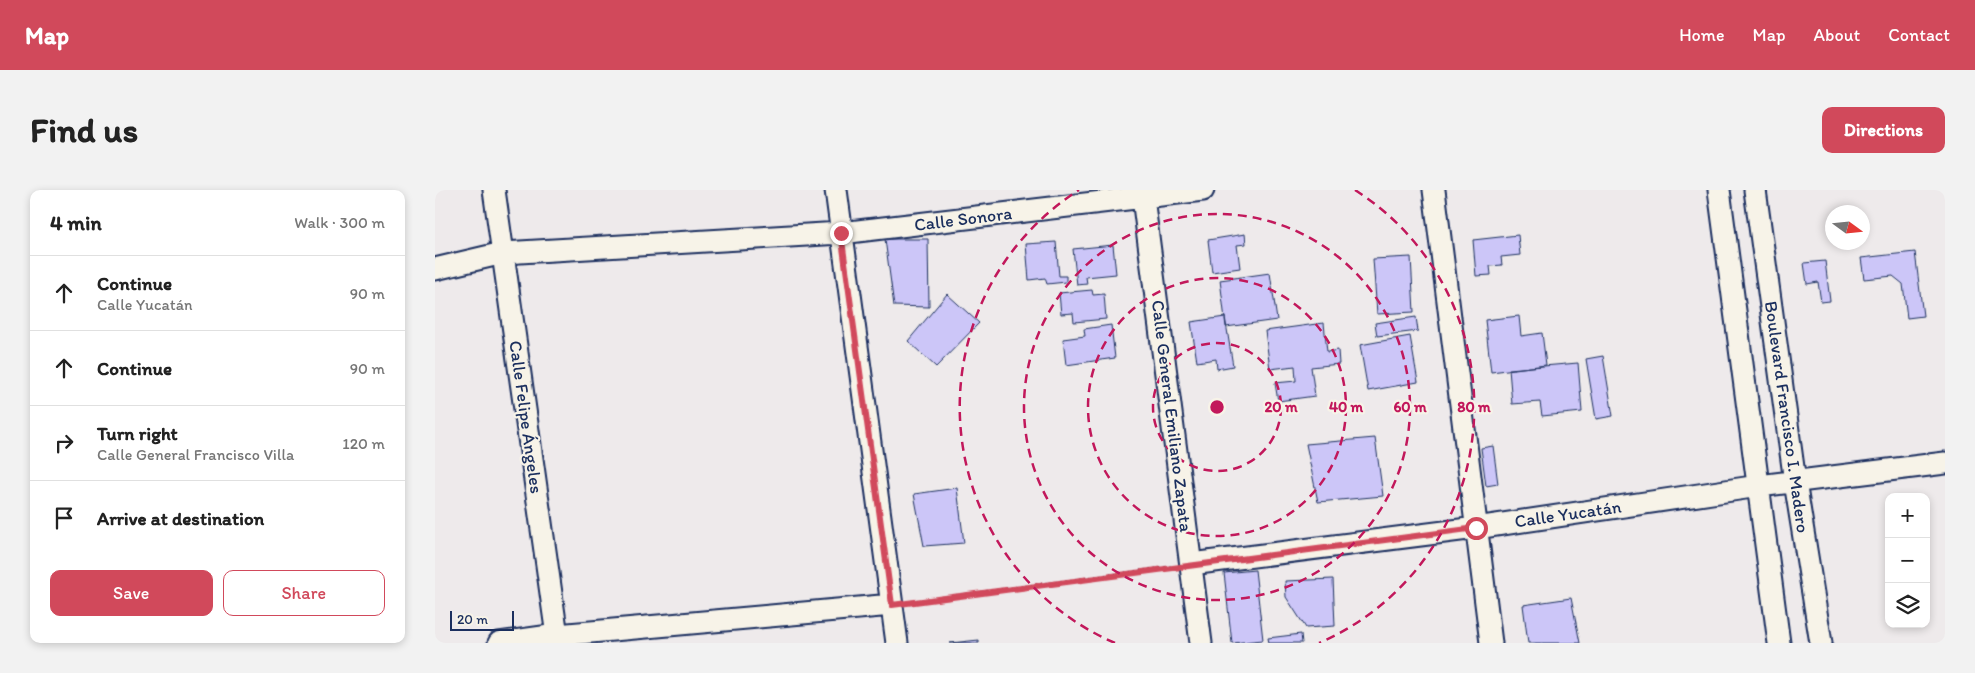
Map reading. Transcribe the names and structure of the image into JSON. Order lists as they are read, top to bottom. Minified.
{"streets":{"street":["Calle Sonora","Calle General Emiliano Zapata","Calle Felipe Ángeles","Boulevard Francisco I. Madero","Calle Yucatán"]},"crossings":[["Calle Sonora","Calle General Emiliano Zapata"],["Calle Sonora","Calle Felipe Ángeles"],["Calle General Emiliano Zapata","Calle Yucatán"],["Boulevard Francisco I. Madero","Calle Yucatán"]],"scale_bar":"20 m","north":"right","page":{"header":"Map","nav":["Home","Map","About","Contact"],"buttons":["Directions",["Save","Share"]],"title":"Find us","heading":["4 min","Walk · 300 m"],"list":[["Continue","Calle Yucatán","90 m"],["Continue","90 m"],["Turn right","Calle General Francisco Villa","120 m"],"Arrive at destination"],"map_buttons":["+","−"],"scale":"20 m"},"rings":["20 m","40 m","60 m","80 m"]}
